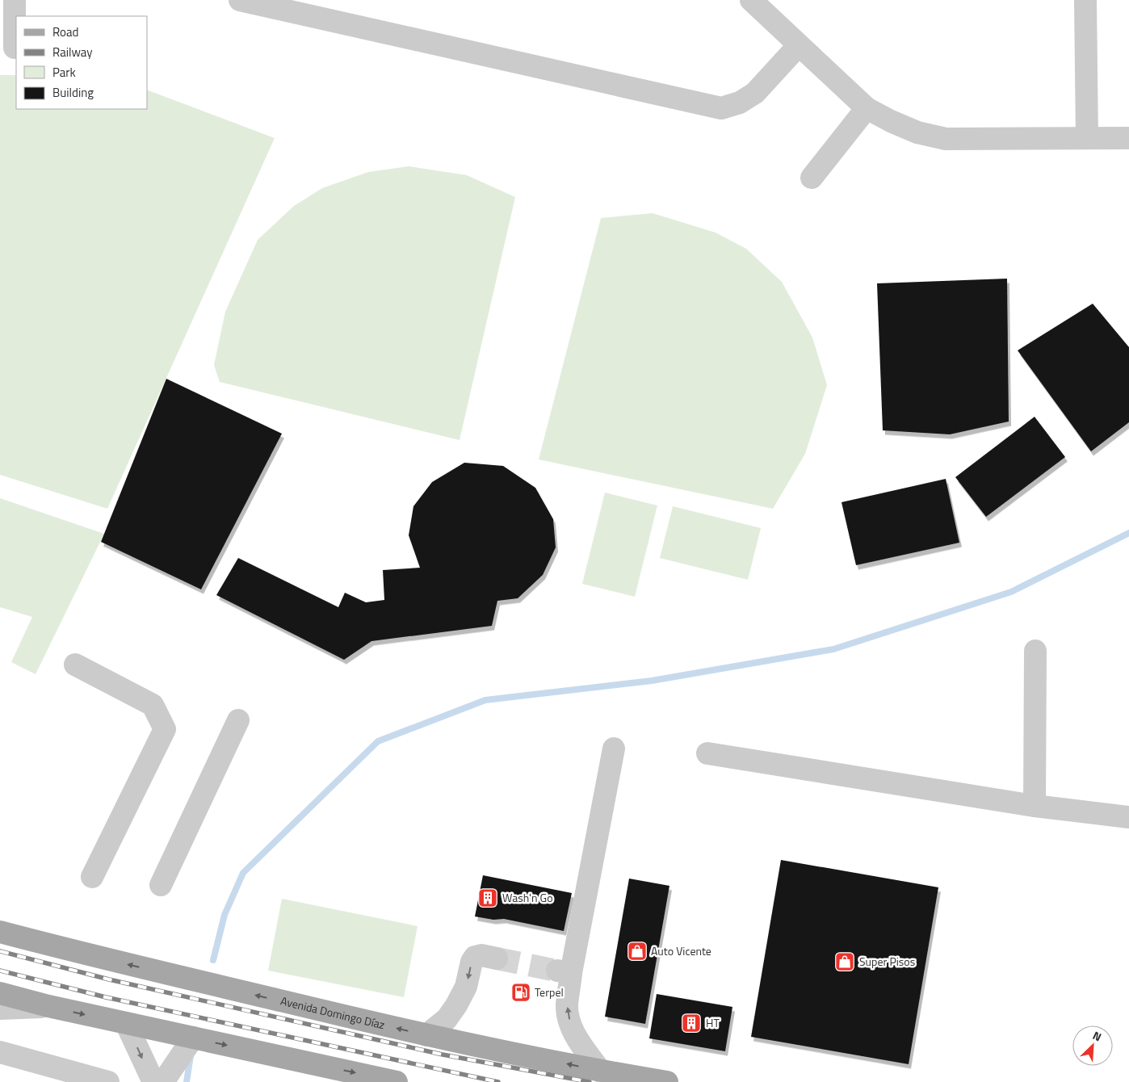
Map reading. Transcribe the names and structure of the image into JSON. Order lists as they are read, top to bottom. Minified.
{"streets":{"main road":["Avenida Domingo Díaz"]},"places":{"building":["Wash'n Go","HT"],"shop":["Auto Vicente","Super Pisos"],"fuel station":["Terpel"]},"legend":["Road","Railway","Park","Building"],"north":"top right"}
